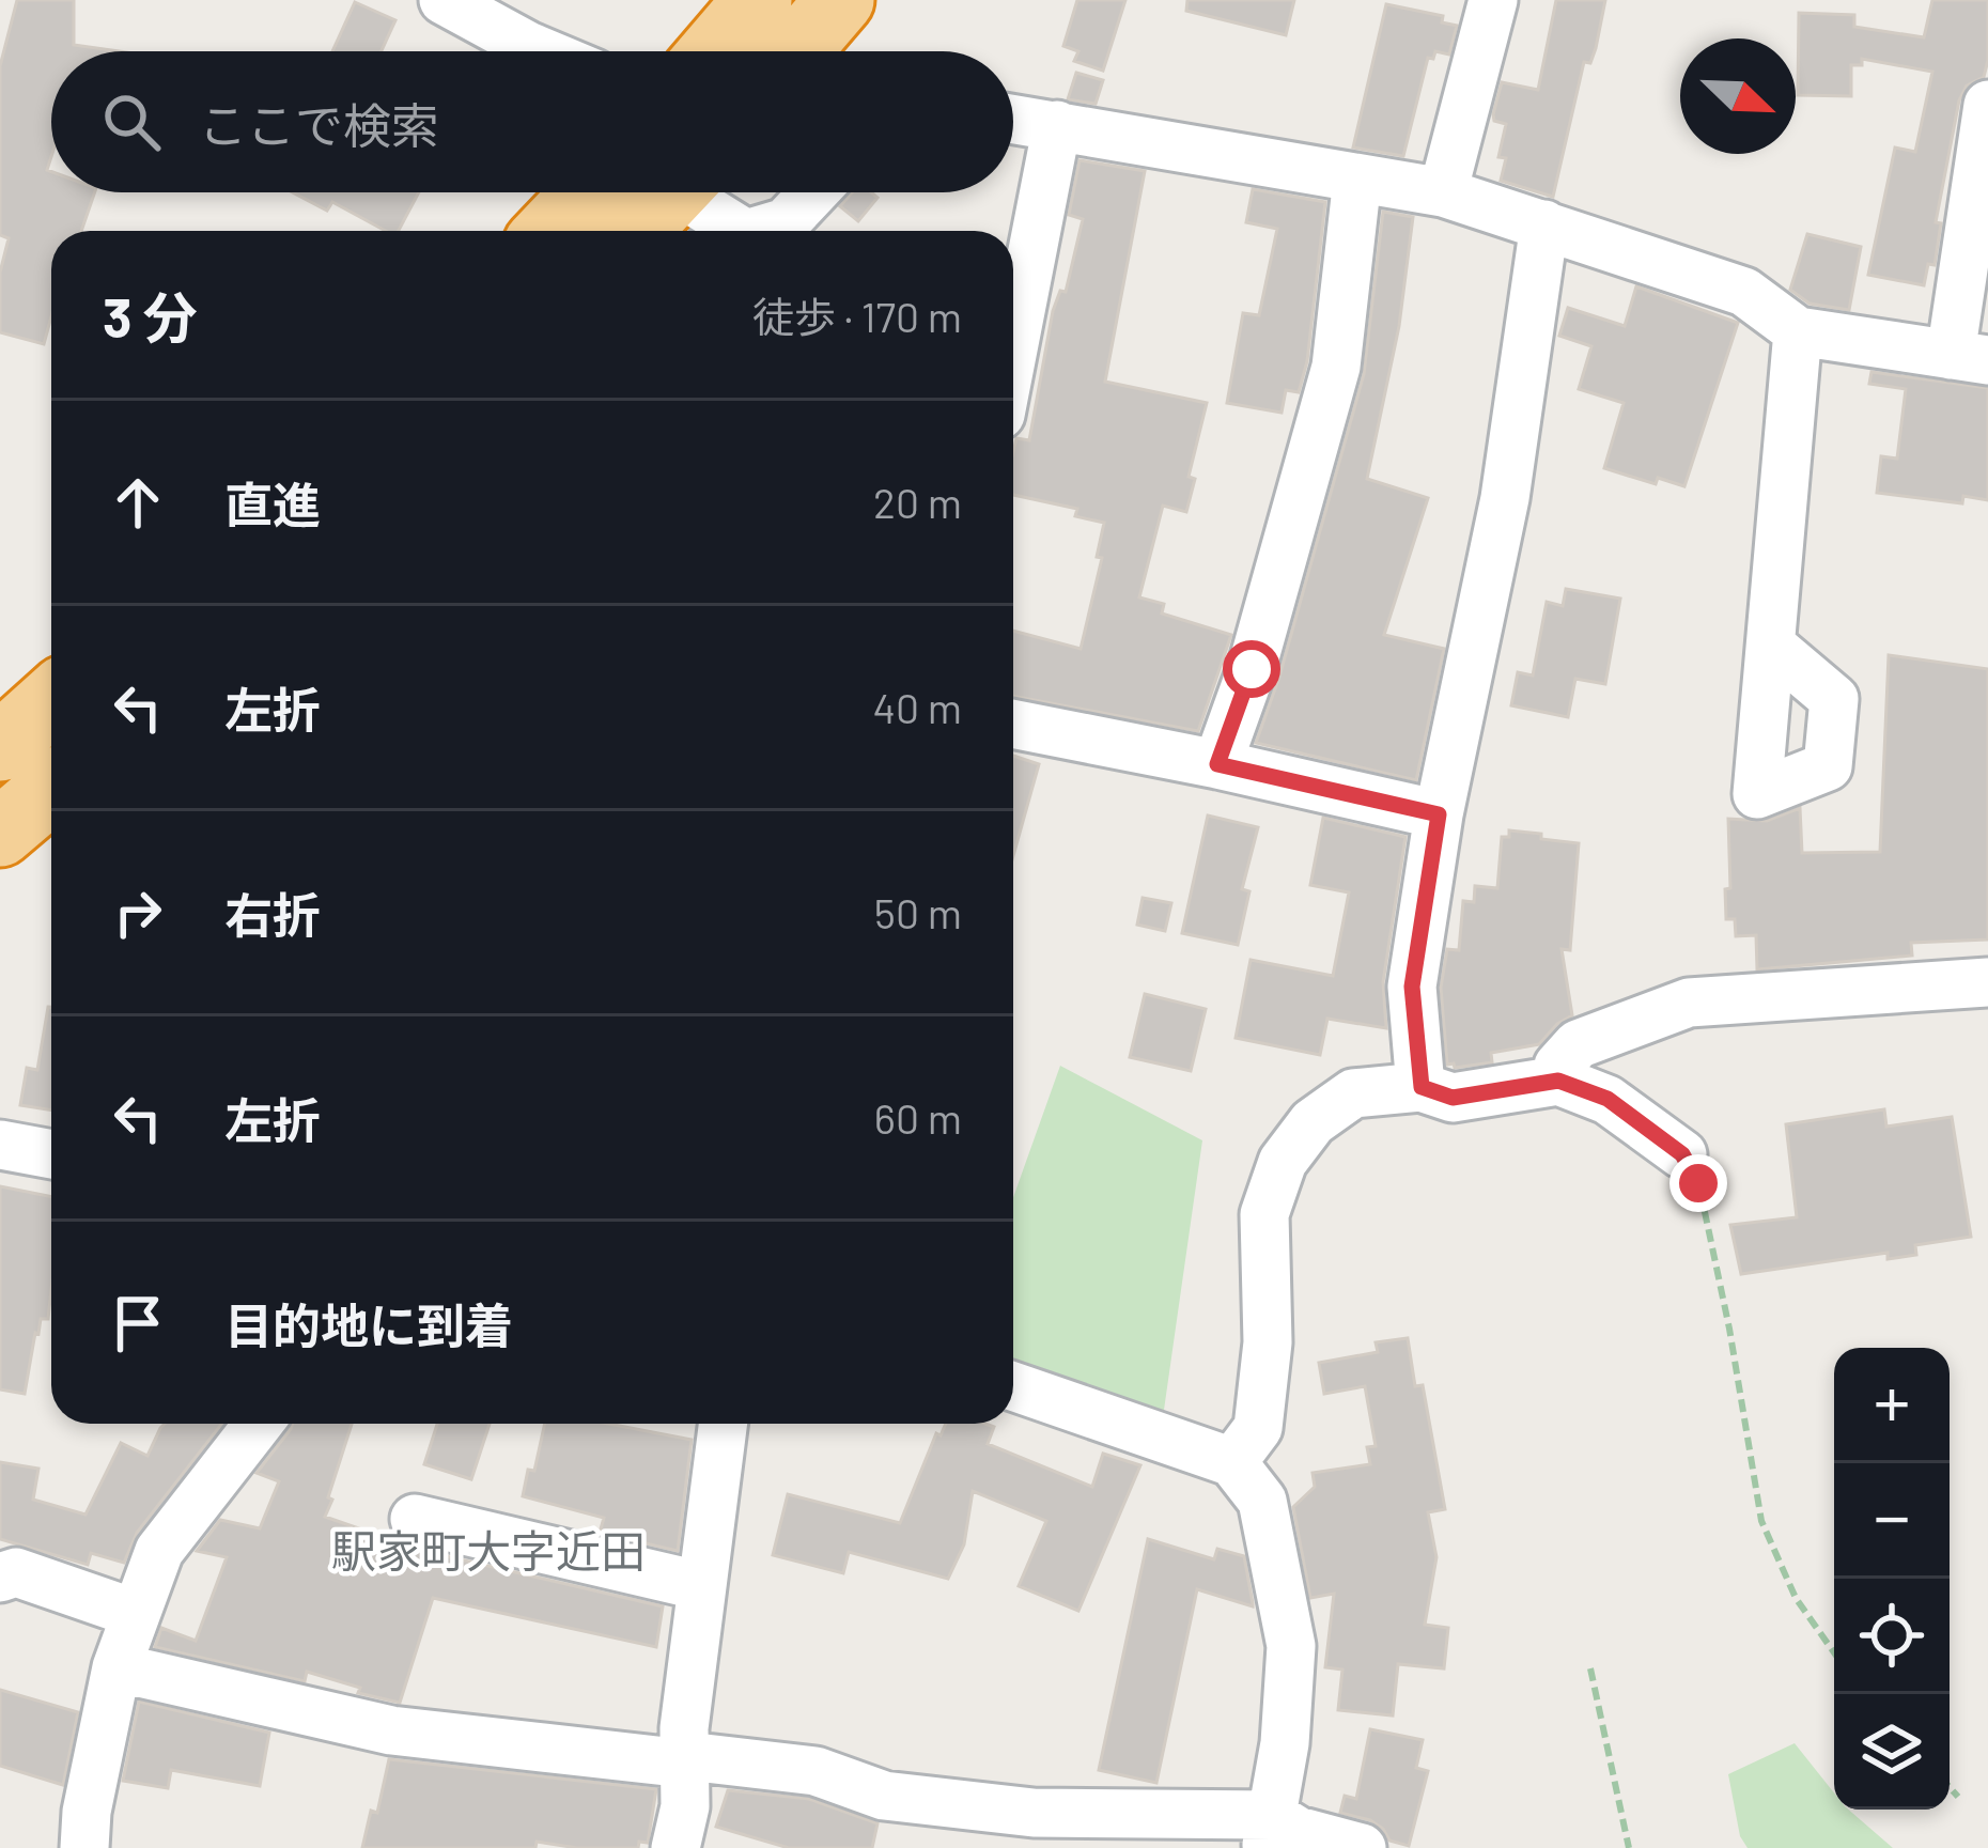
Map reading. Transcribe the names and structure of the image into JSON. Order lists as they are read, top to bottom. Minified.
{"districts":["駅家町大字近田"],"north":"bottom right","page":{"search":"ここで検索","heading":["3 分","徒歩 · 170 m"],"list":[["直進","20 m"],["左折","40 m"],["右折","50 m"],["左折","60 m"],"目的地に到着"],"map_buttons":["+","−"]}}
